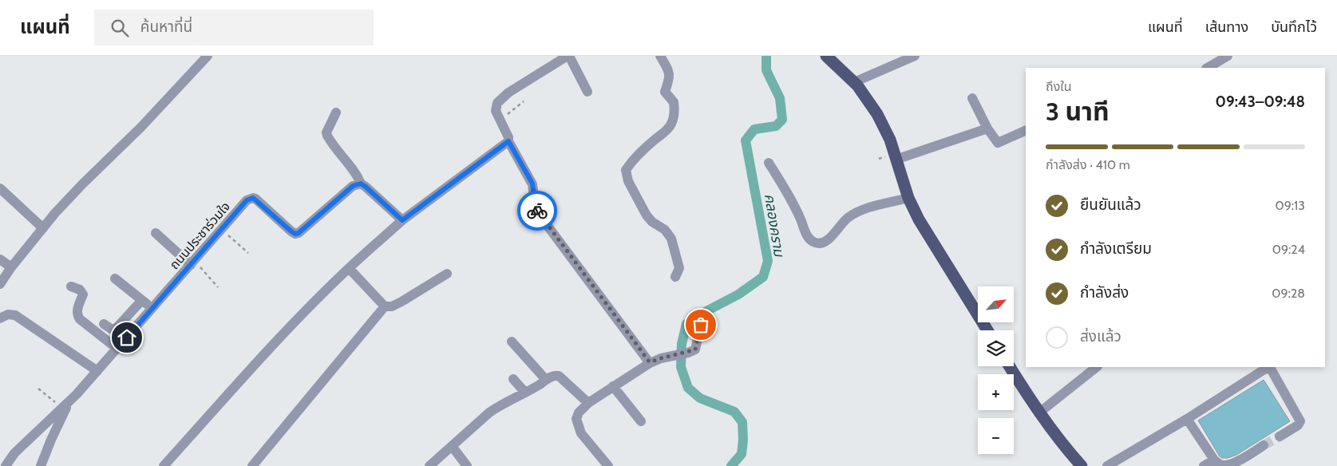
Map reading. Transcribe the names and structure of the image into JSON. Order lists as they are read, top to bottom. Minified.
{"streets":{"street":["ถนนประชาร่วมใจ"]},"water":["คลองคราม"],"north":"top right","page":{"header":"แผนที่","search":"ค้นหาที่นี่","nav":["แผนที่","เส้นทาง","บันทึกไว้"],"heading":["3 นาที","ถึงใน","09:43–09:48"],"bar":"กำลังส่ง · 410 m","list":[["ยืนยันแล้ว","09:13"],["กำลังเตรียม","09:24"],["กำลังส่ง","09:28"],"ส่งแล้ว"],"map_buttons":["+","−"]}}
